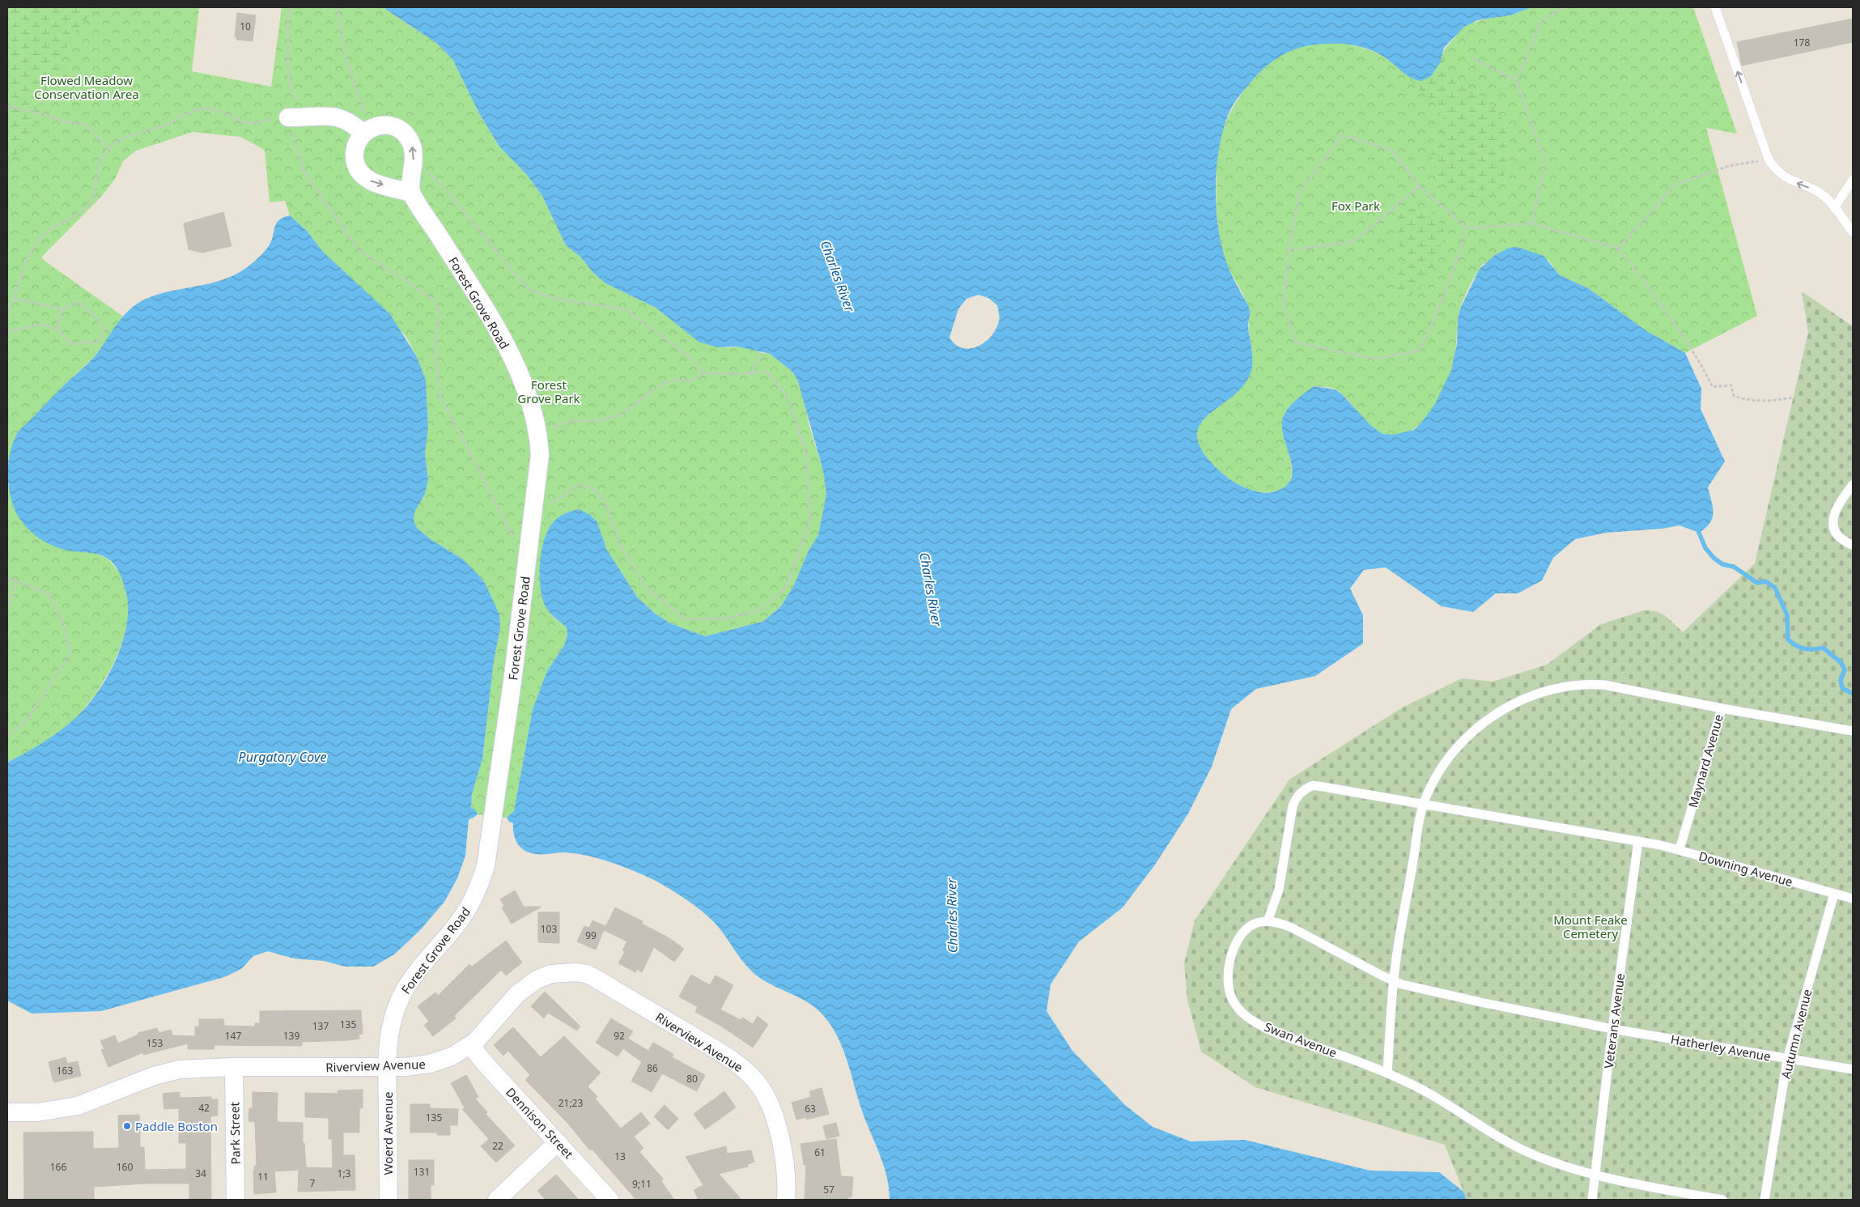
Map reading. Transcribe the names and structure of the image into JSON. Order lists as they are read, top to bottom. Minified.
{"streets":{"street":["Forest Grove Road","Riverview Avenue","Dennison Street","Park Street","Woerd Avenue"],"lane":["Maynard Avenue","Downing Avenue","Veterans Avenue","Autumn Avenue","Swan Avenue","Hatherley Avenue"]},"crossings":[["Forest Grove Road","Riverview Avenue"],["Forest Grove Road","Woerd Avenue"],["Maynard Avenue","Downing Avenue"],["Downing Avenue","Veterans Avenue"],["Downing Avenue","Autumn Avenue"],["Downing Avenue","Swan Avenue"],["Veterans Avenue","Swan Avenue"],["Veterans Avenue","Hatherley Avenue"],["Autumn Avenue","Hatherley Avenue"],["Riverview Avenue","Dennison Street"],["Riverview Avenue","Park Street"],["Riverview Avenue","Woerd Avenue"]],"water":["Charles River","Purgatory Cove"],"parks":["Flowed Meadow Conservation Area","Fox Park","Forest Grove Park","Mount Feake Cemetery"],"places":["Paddle Boston"],"house_numbers":["10","178","103","99","135","137","147","139","92","153","86","163","80","21;23","42","63","135","22","61","13","166","160","131","34","1;3","11","7","9;11","57"]}
